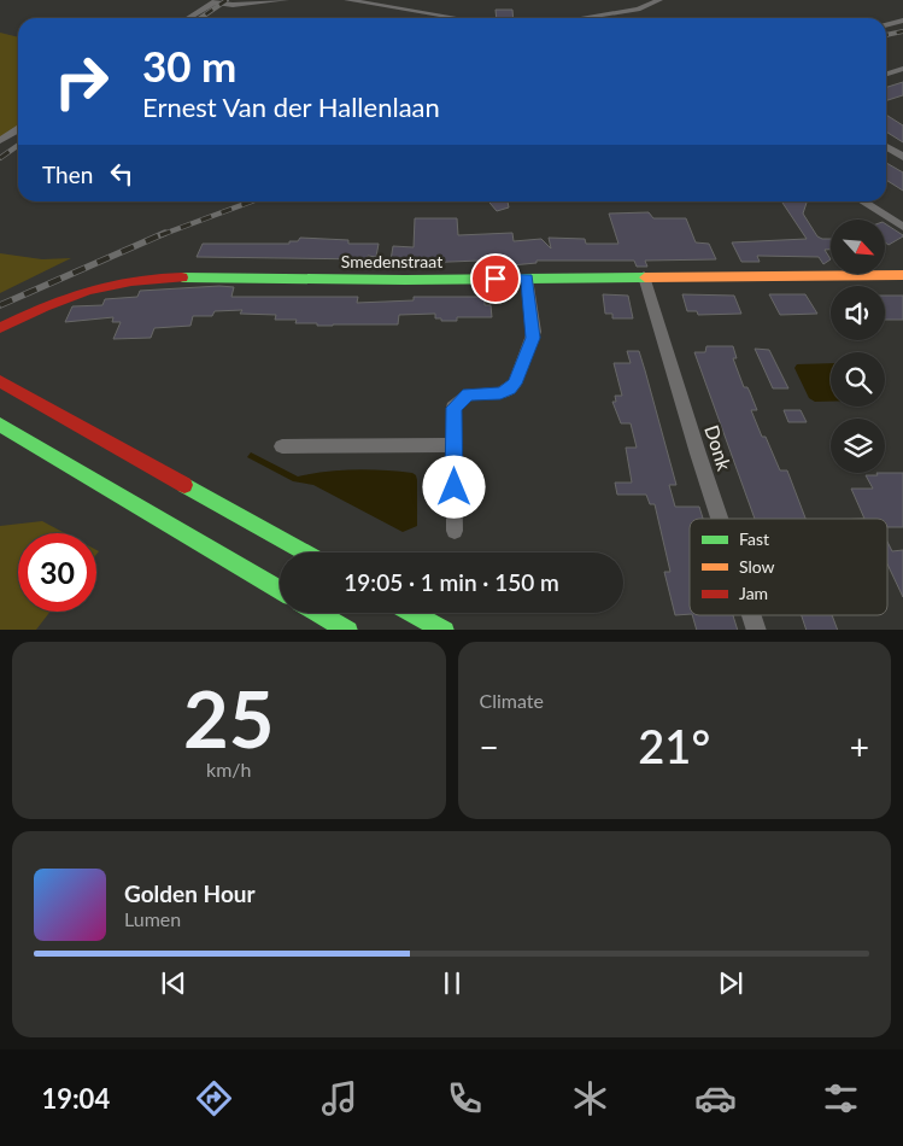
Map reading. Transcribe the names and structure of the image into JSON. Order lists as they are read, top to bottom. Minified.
{"streets":{"main road":["Smedenstraat"],"street":["Donk"]},"crossings":[["Smedenstraat","Donk"]],"legend":["Fast","Slow","Jam"],"north":"bottom right","page":{"turn":["30 m","Ernest Van der Hallenlaan"],"then":"Then","limit":"30","trip":"19:05 · 1 min · 150 m","tile":[["25","km/h"],"Climate"],"heat":["−","21°","+"],"song":["Golden Hour","Lumen"],"tabs":"19:04"}}
